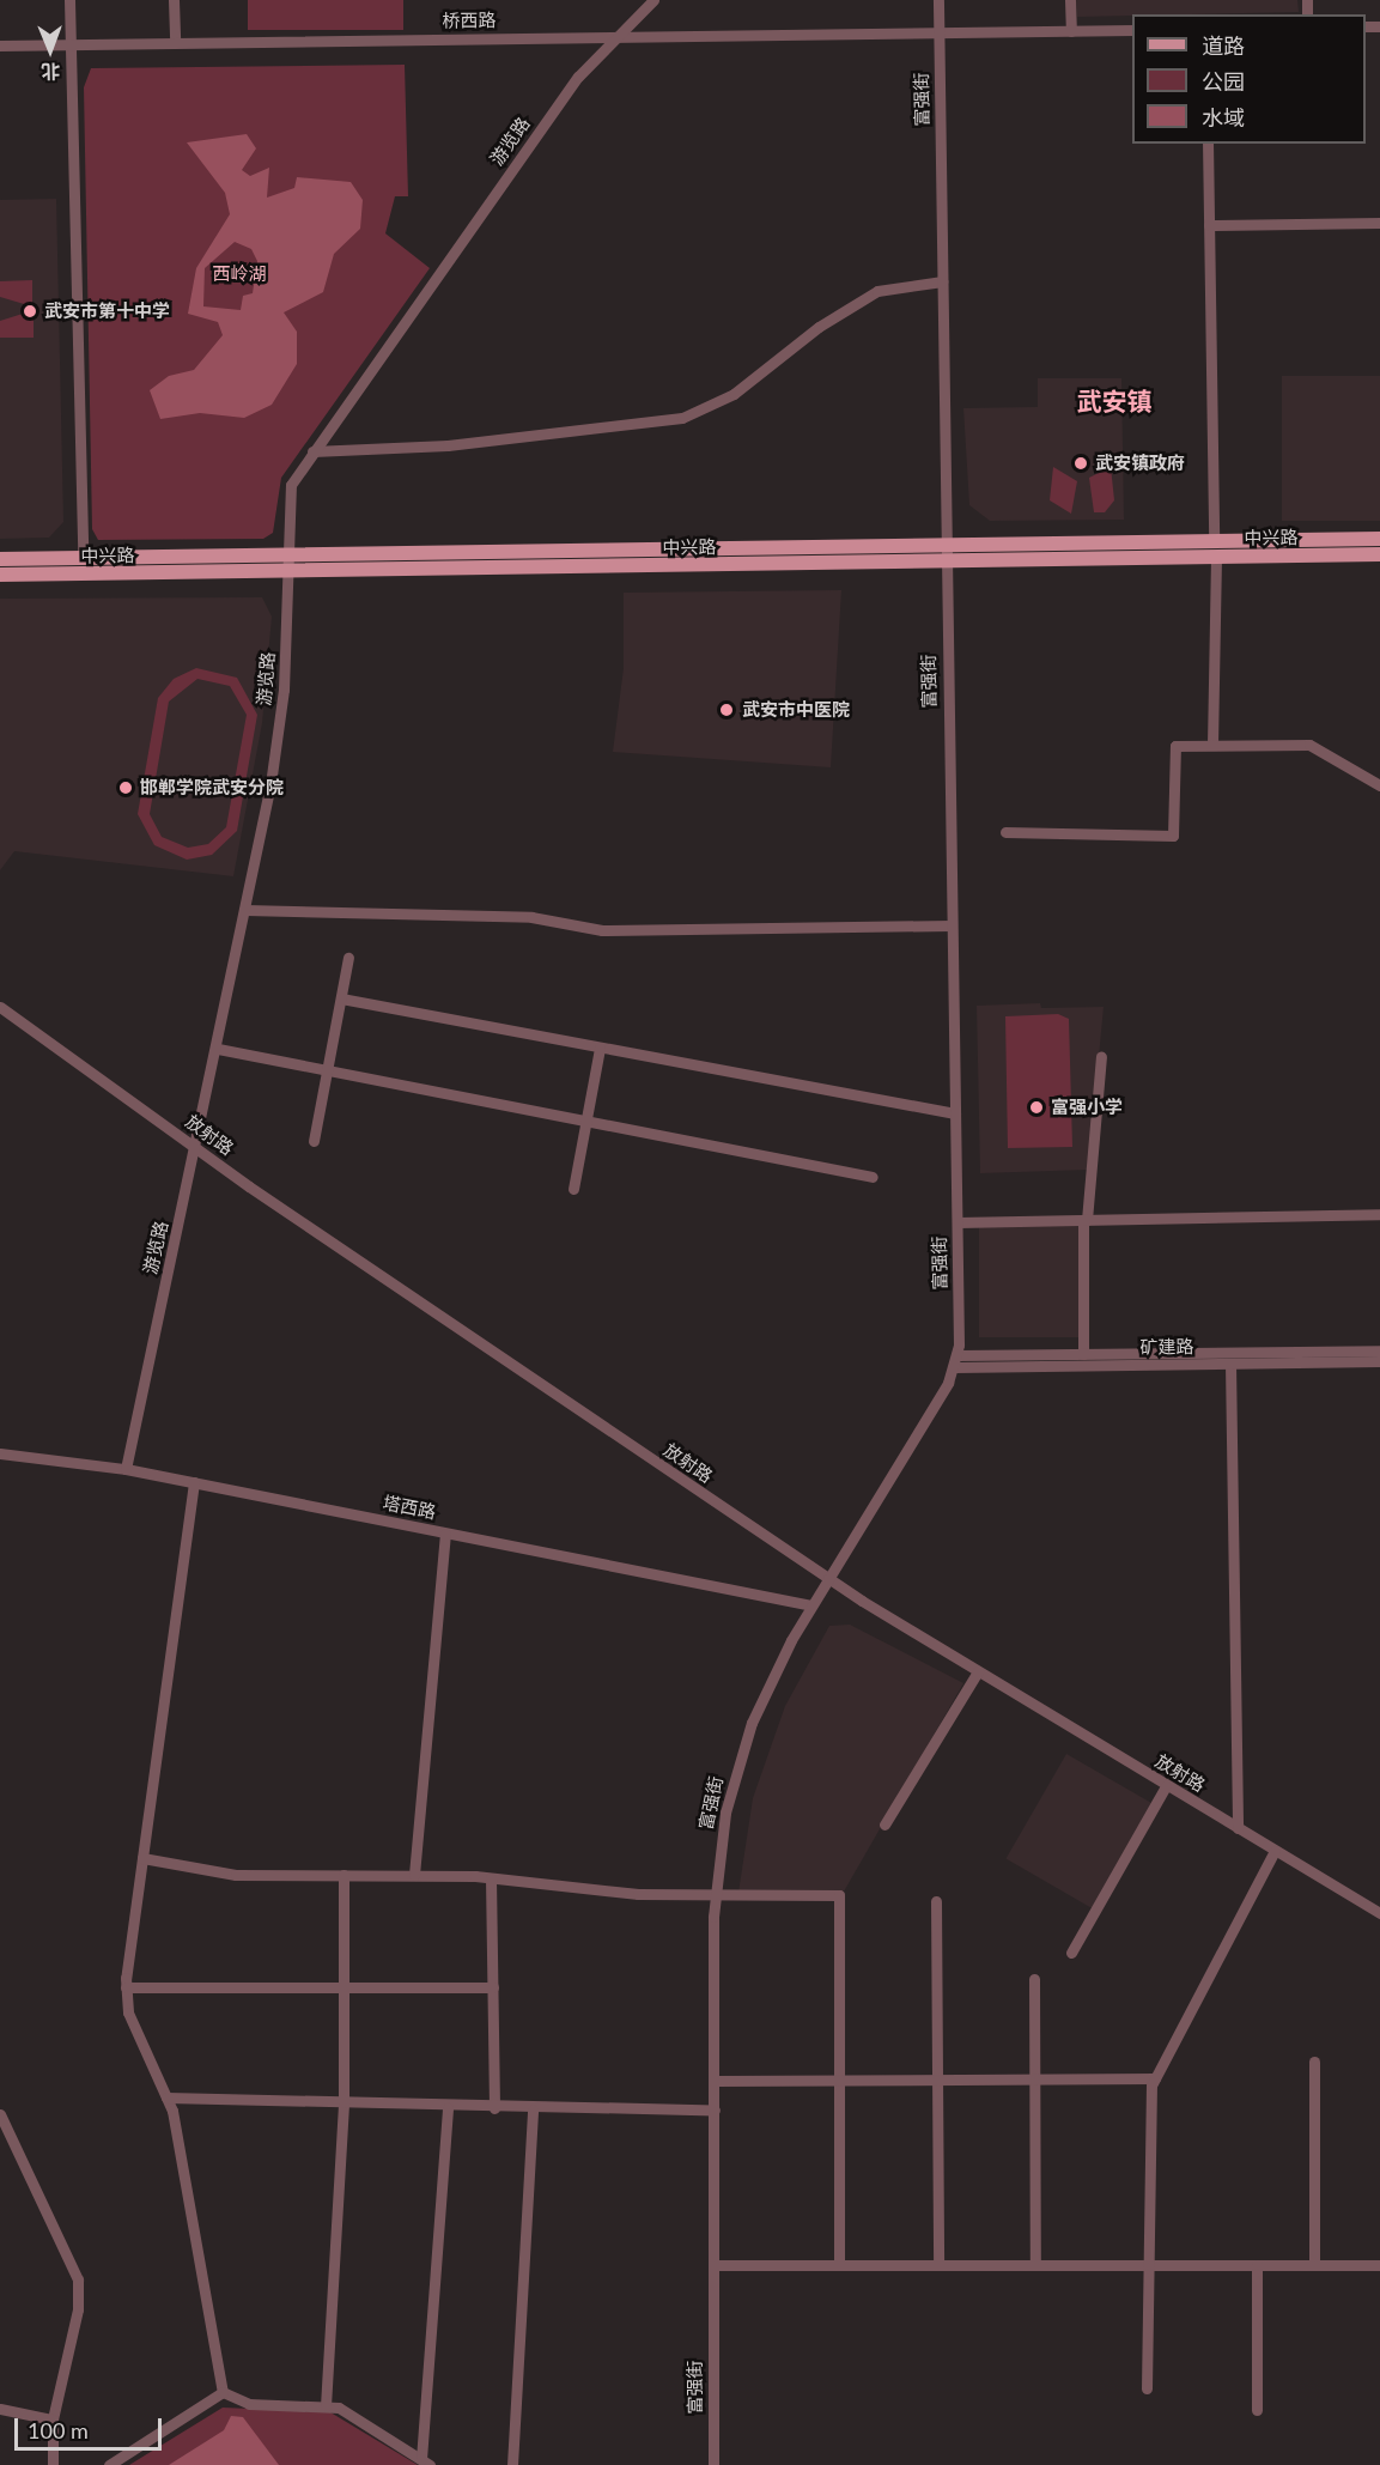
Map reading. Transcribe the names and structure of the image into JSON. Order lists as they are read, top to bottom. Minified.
{"streets":{"main road":["中兴路"],"street":["桥西路","富强街","游览路","放射路","矿建路","塔西路"]},"crossings":[["桥西路","富强街"],["桥西路","游览路"],["富强街","中兴路"],["富强街","放射路"],["富强街","矿建路"],["富强街","塔西路"],["游览路","中兴路"],["游览路","放射路"],["游览路","塔西路"]],"districts":["武安镇"],"parks":["西岭湖"],"places":["武安市第十中学","武安镇政府","武安市中医院","邯郸学院武安分院","富强小学"],"legend":["道路","公园","水域"],"scale_bar":"100 m","north":"bottom"}
